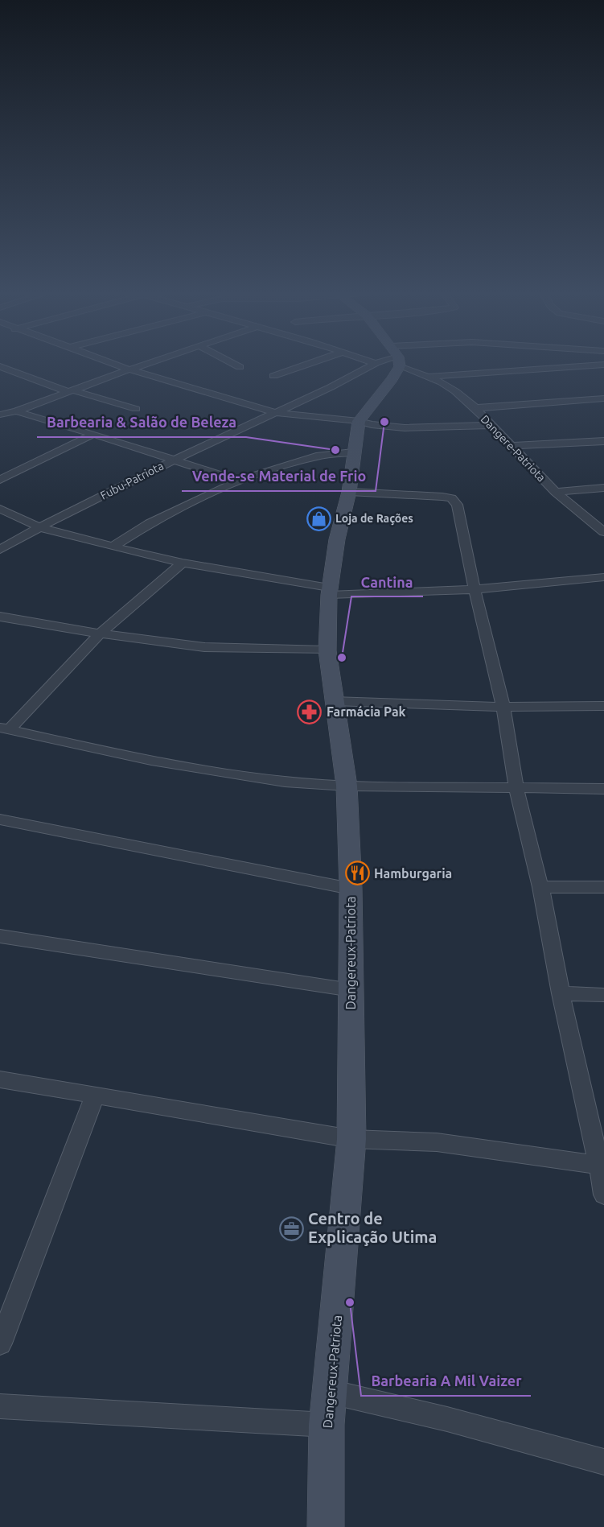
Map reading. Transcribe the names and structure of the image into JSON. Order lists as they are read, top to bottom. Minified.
{"streets":{"street":["Dangere-Patriota","Fubu-Patriota","Dangereux-Patriota"]},"places":{"other":["Vende-se Material de Frio","Barbearia & Salão de Beleza","Cantina","Barbearia A Mil Vaizer"],"shop":["Loja de Rações"],"pharmacy":["Farmácia Pak"],"restaurant":["Hamburgaria"],"office":["Centro de Explicação Utima"]}}
